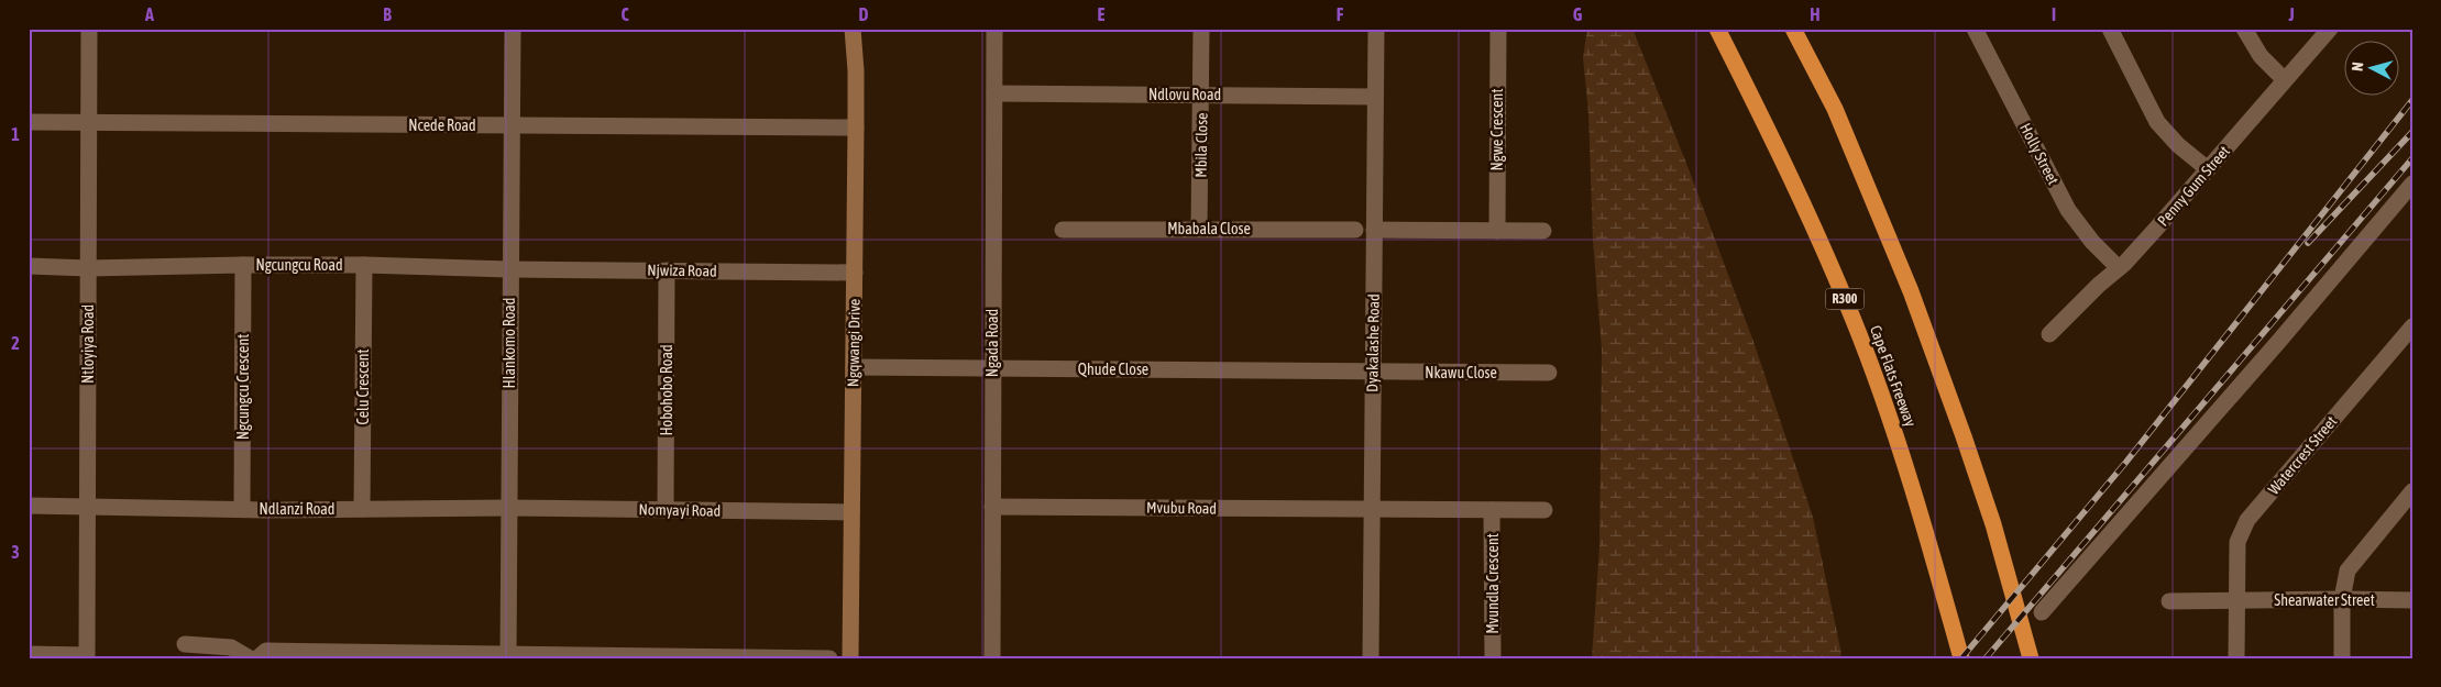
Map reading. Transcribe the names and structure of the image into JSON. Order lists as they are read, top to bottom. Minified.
{"streets":{"highway":["R300","Cape Flats Freeway"],"street":["Ndlovu Road","Ncede Road","Ngwe Crescent","Mbila Close","Holly Street","Penny Gum Street","Mbabala Close","Ngcungcu Road","Njwiza Road","Hlankomo Road","Ngqwangi Drive","Ngada Road","Dyakalashe Road","Ntloyiya Road","Qhude Close","Nkawu Close","Ngcungcu Crescent","Celu Crescent","Hobohobo Road","Watercrest Street","Mvubu Road","Ndlanzi Road","Nomyayi Road","Mvundla Crescent","Shearwater Street"]},"crossings":[["Ndlovu Road","Mbila Close"],["Ndlovu Road","Ngada Road"],["Ndlovu Road","Dyakalashe Road"],["Ncede Road","Hlankomo Road"],["Ncede Road","Ngqwangi Drive"],["Ncede Road","Ntloyiya Road"],["Mbila Close","Mbabala Close"],["Holly Street","Penny Gum Street"],["Ngcungcu Road","Njwiza Road"],["Ngcungcu Road","Hlankomo Road"],["Ngcungcu Road","Ntloyiya Road"],["Ngcungcu Road","Ngcungcu Crescent"],["Ngcungcu Road","Celu Crescent"],["Njwiza Road","Hlankomo Road"],["Njwiza Road","Ngqwangi Drive"],["Njwiza Road","Hobohobo Road"],["Hlankomo Road","Ndlanzi Road"],["Hlankomo Road","Nomyayi Road"],["Ngqwangi Drive","Qhude Close"],["Ngqwangi Drive","Nomyayi Road"],["Ngada Road","Qhude Close"],["Ngada Road","Mvubu Road"],["Dyakalashe Road","Qhude Close"],["Dyakalashe Road","Nkawu Close"],["Dyakalashe Road","Mvubu Road"],["Ntloyiya Road","Ndlanzi Road"],["Qhude Close","Nkawu Close"],["Ngcungcu Crescent","Ndlanzi Road"],["Celu Crescent","Ndlanzi Road"],["Hobohobo Road","Nomyayi Road"],["Watercrest Street","Shearwater Street"],["Ndlanzi Road","Nomyayi Road"]],"north":"left","grid":{"columns":["A","B","C","D","E","F","G","H","I","J"],"rows":["1","2","3"]}}
